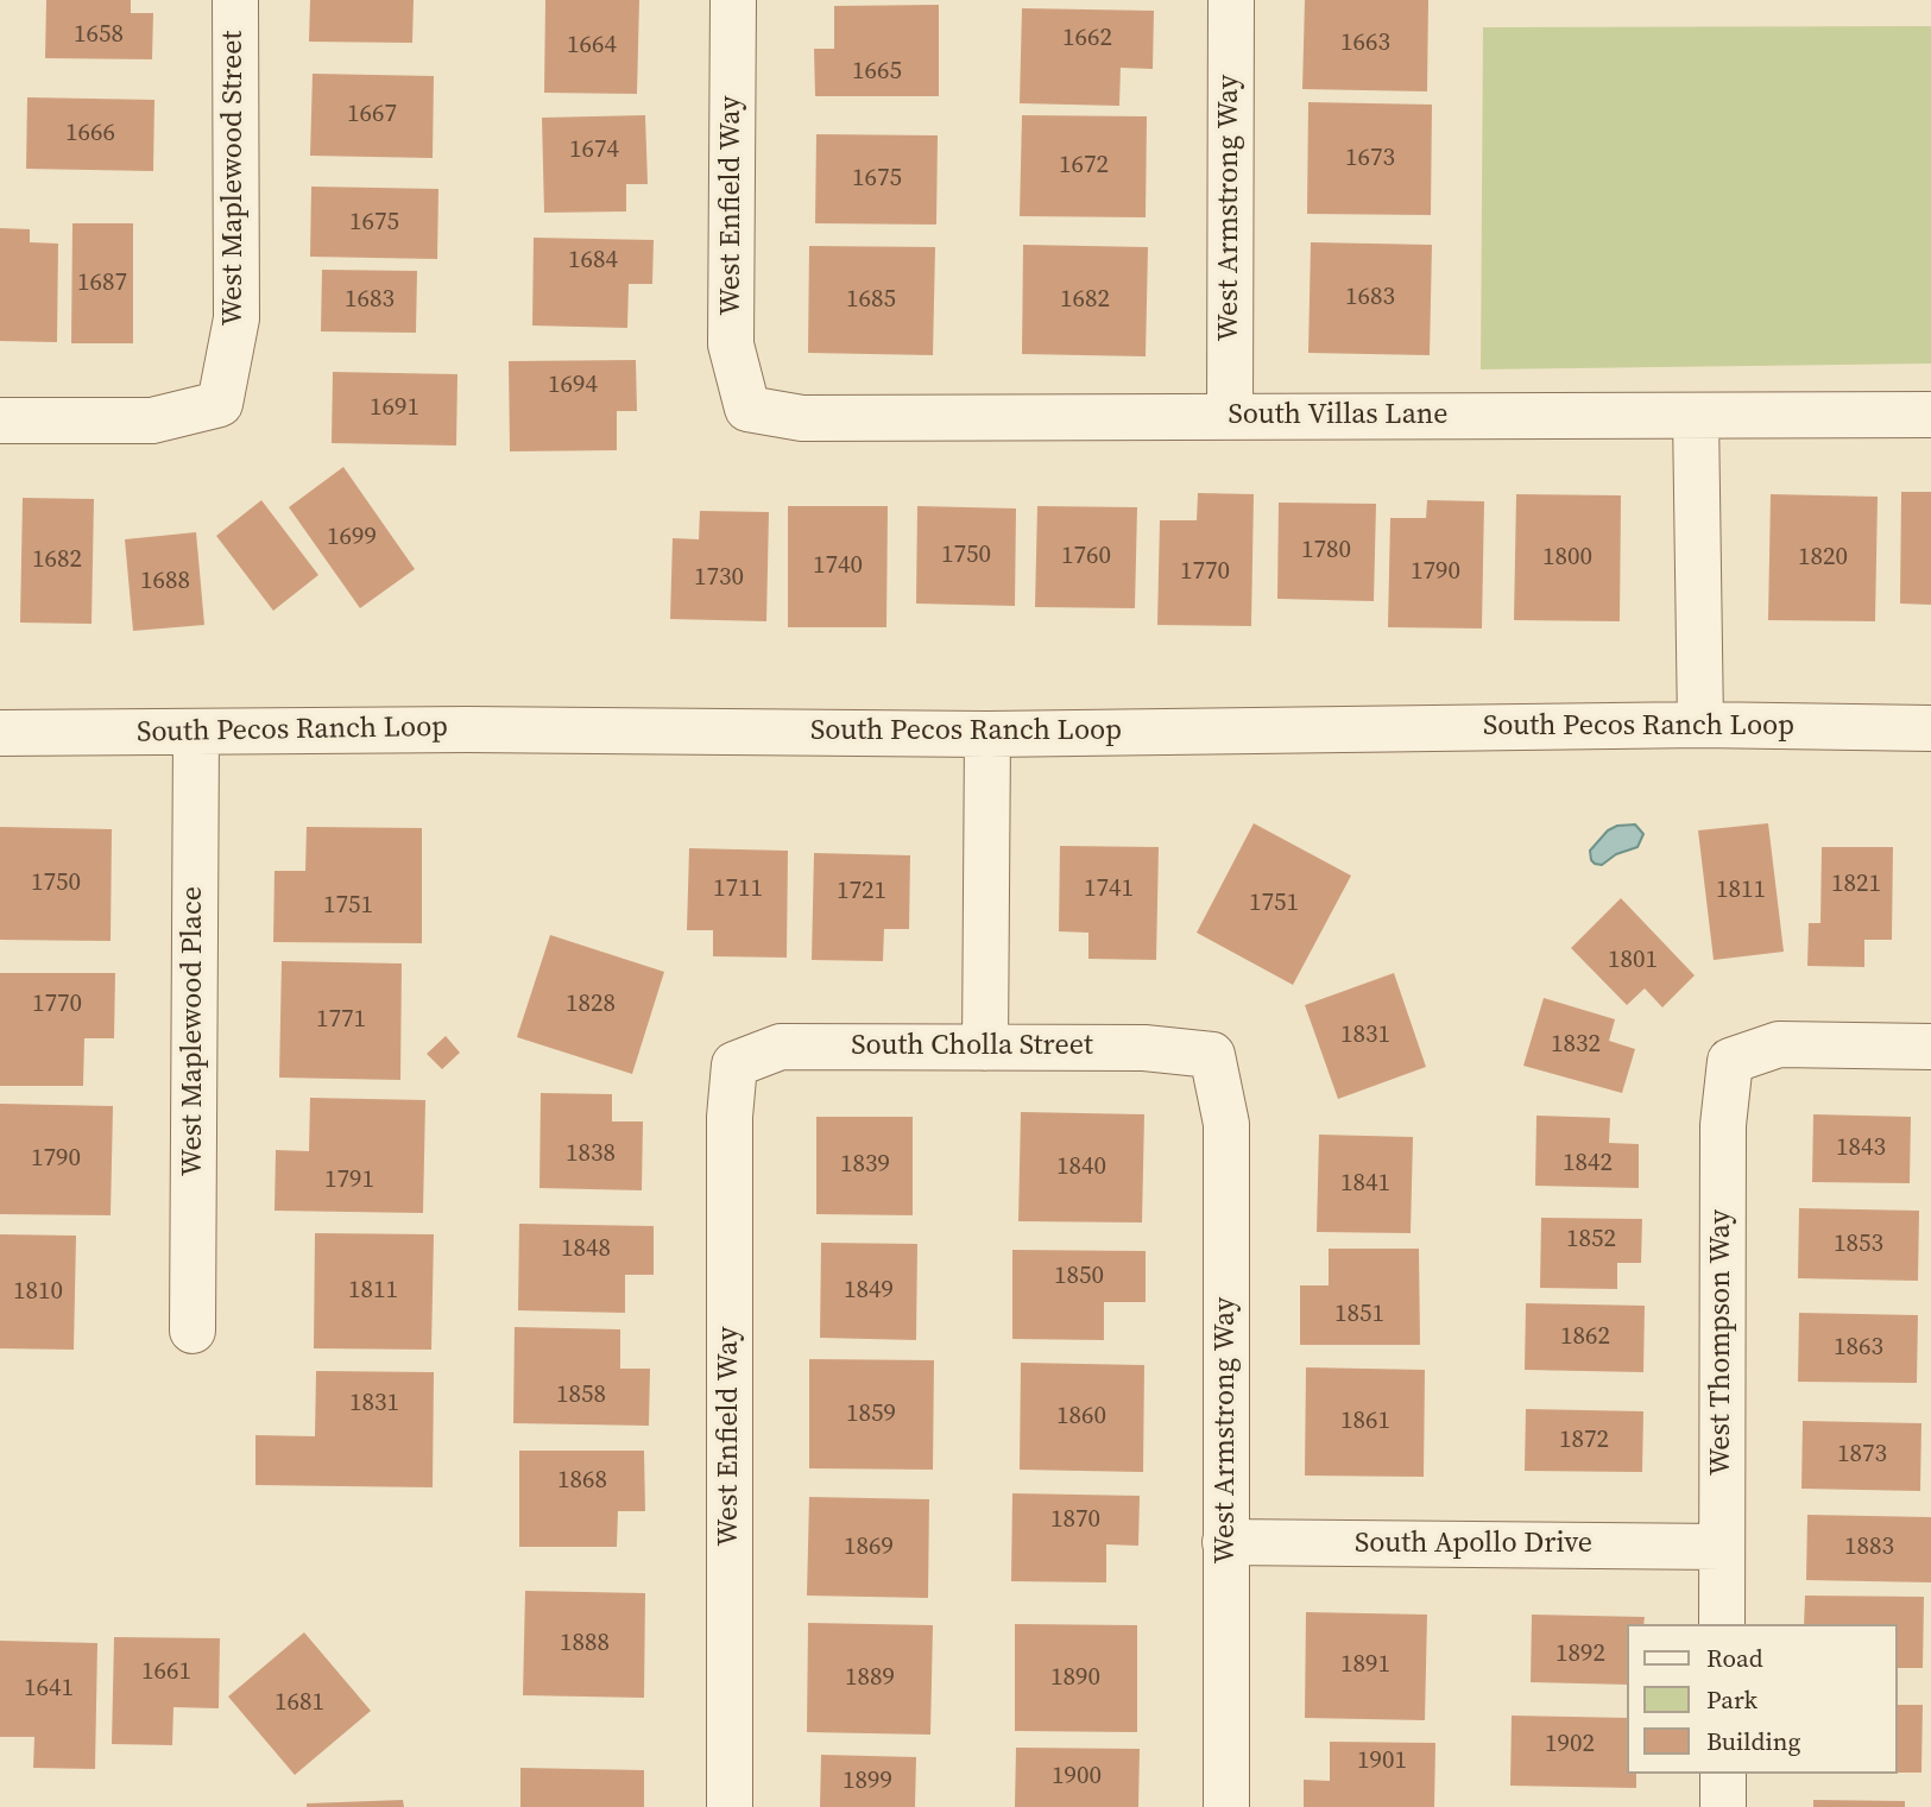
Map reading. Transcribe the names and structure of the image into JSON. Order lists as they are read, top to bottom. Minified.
{"streets":{"street":["West Maplewood Street","West Enfield Way","West Armstrong Way","South Villas Lane","South Pecos Ranch Loop","West Maplewood Place","South Cholla Street","West Thompson Way","South Apollo Drive"]},"crossings":[["West Enfield Way","South Villas Lane"],["West Enfield Way","South Cholla Street"],["West Armstrong Way","South Villas Lane"],["West Armstrong Way","South Cholla Street"],["West Armstrong Way","South Apollo Drive"],["South Pecos Ranch Loop","West Maplewood Place"],["West Thompson Way","South Apollo Drive"]],"house_numbers":["1658","1662","1663","1664","1665","1667","1666","1674","1673","1672","1675","1675","1684","1687","1683","1683","1685","1682","1694","1691","1699","1780","1750","1760","1800","1820","1682","1740","1770","1790","1730","1688","1750","1821","1711","1741","1811","1721","1751","1751","1801","1770","1828","1771","1831","1832","1843","1838","1790","1842","1839","1840","1791","1841","1852","1853","1848","1850","1811","1849","1810","1851","1862","1863","1858","1831","1859","1860","1861","1872","1873","1868","1870","1869","1883","1888","1892","1891","1661","1889","1890","1641","1681","1902","1901","1900","1899"],"legend":["Road","Park","Building"]}
